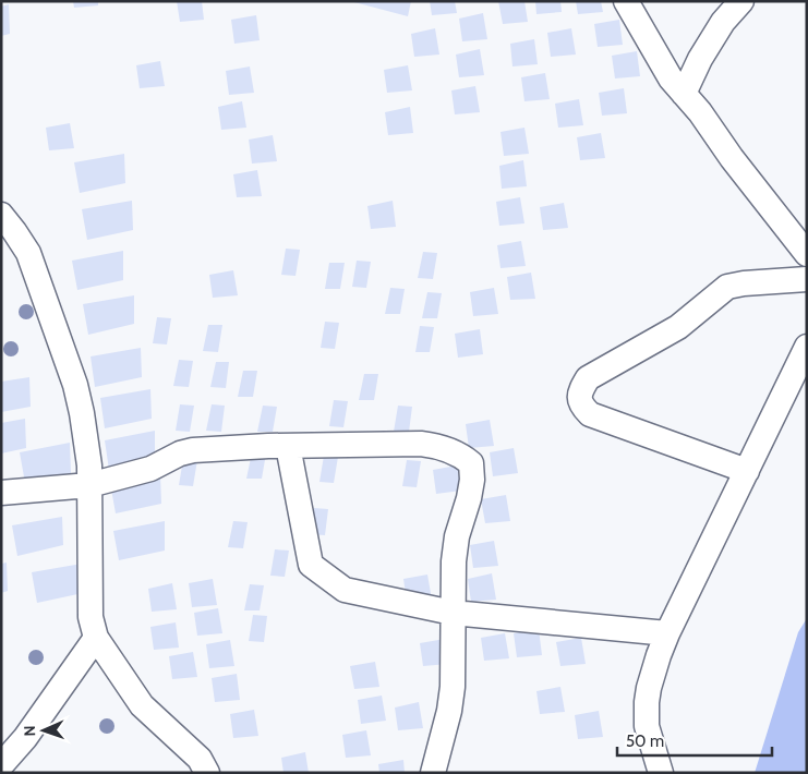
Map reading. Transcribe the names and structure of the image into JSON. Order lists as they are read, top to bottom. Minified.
{"scale_bar":"50 m","north":"left"}
